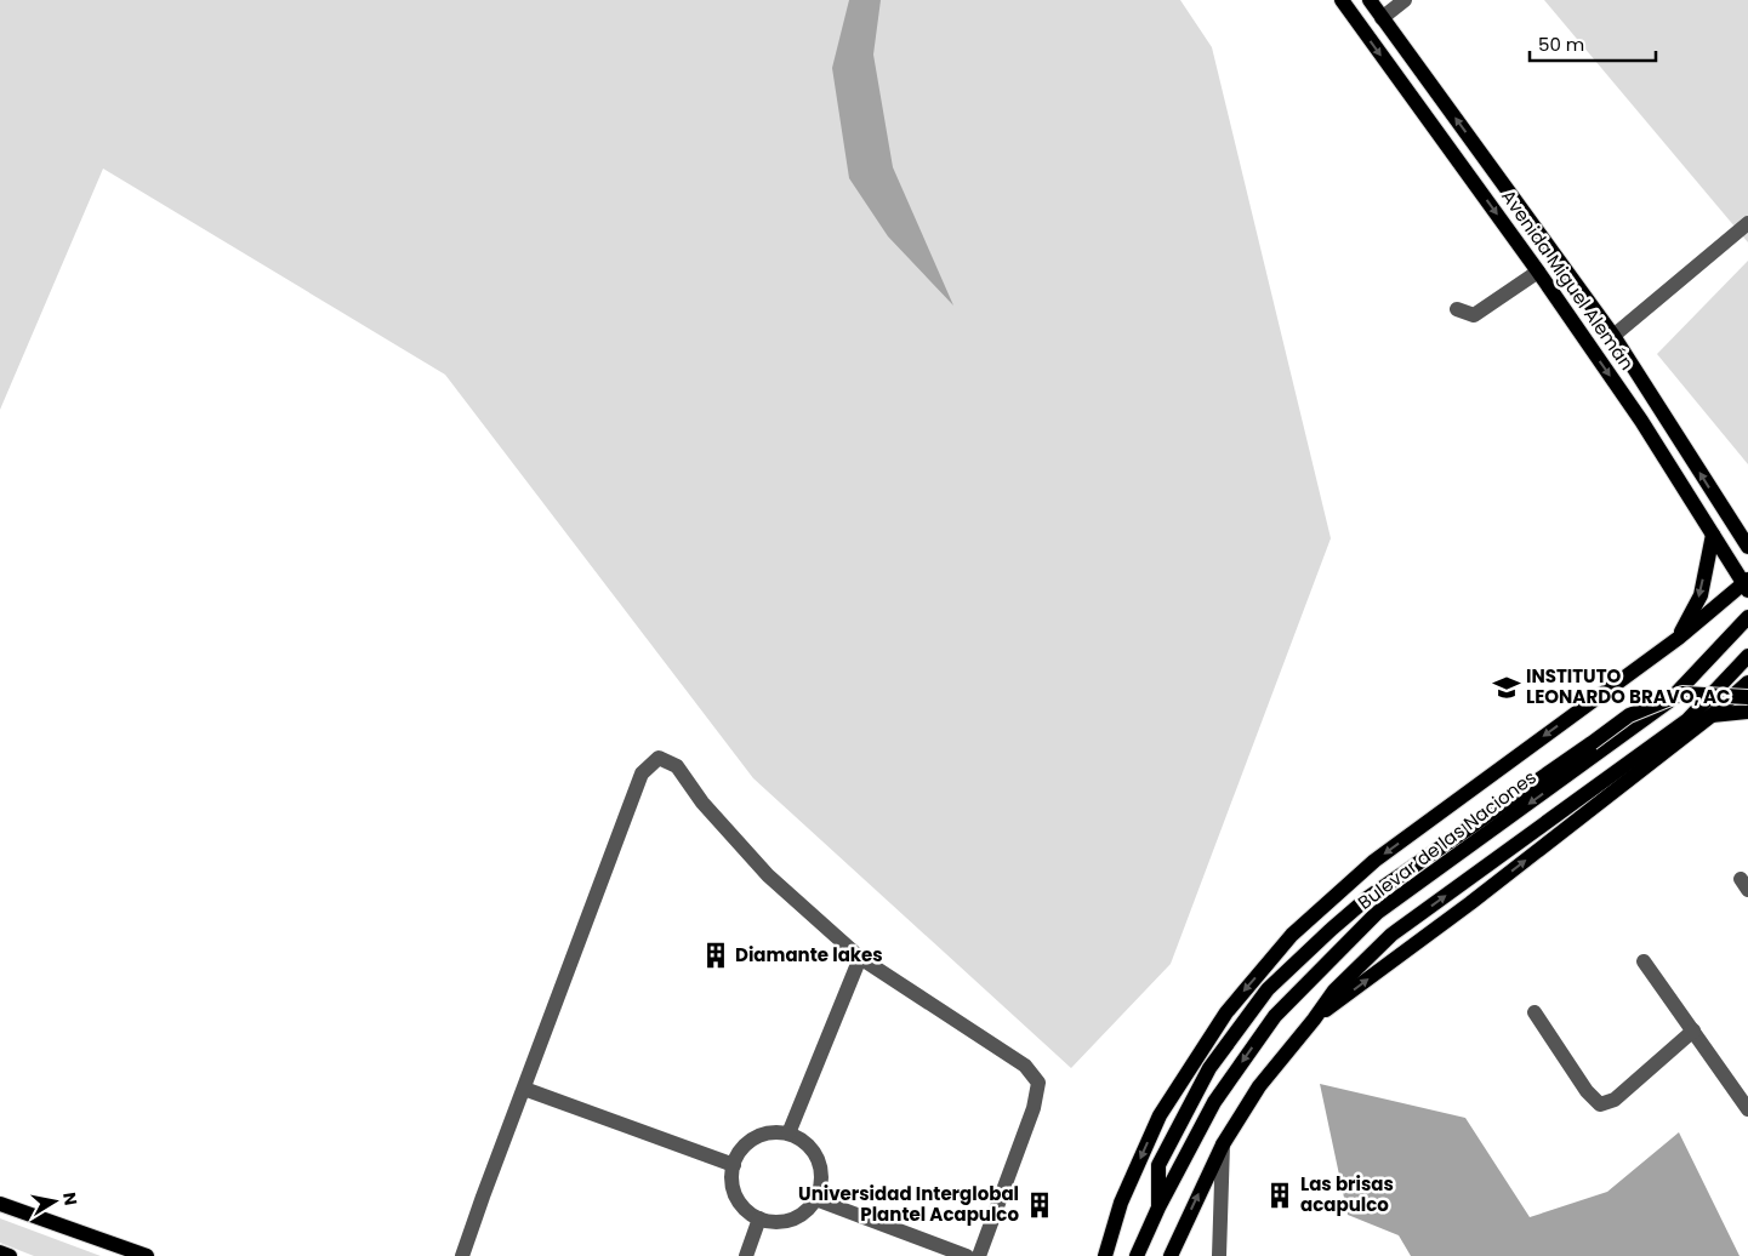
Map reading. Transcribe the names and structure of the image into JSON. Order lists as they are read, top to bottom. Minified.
{"streets":{"main road":["Avenida Miguel Alemán","Bulevar de las Naciones"]},"places":{"school or university":["INSTITUTO LEONARDO BRAVO, AC"],"building":["Diamante lakes","Las brisas acapulco","Universidad Interglobal Plantel Acapulco"]},"scale_bar":"50 m","north":"right"}
